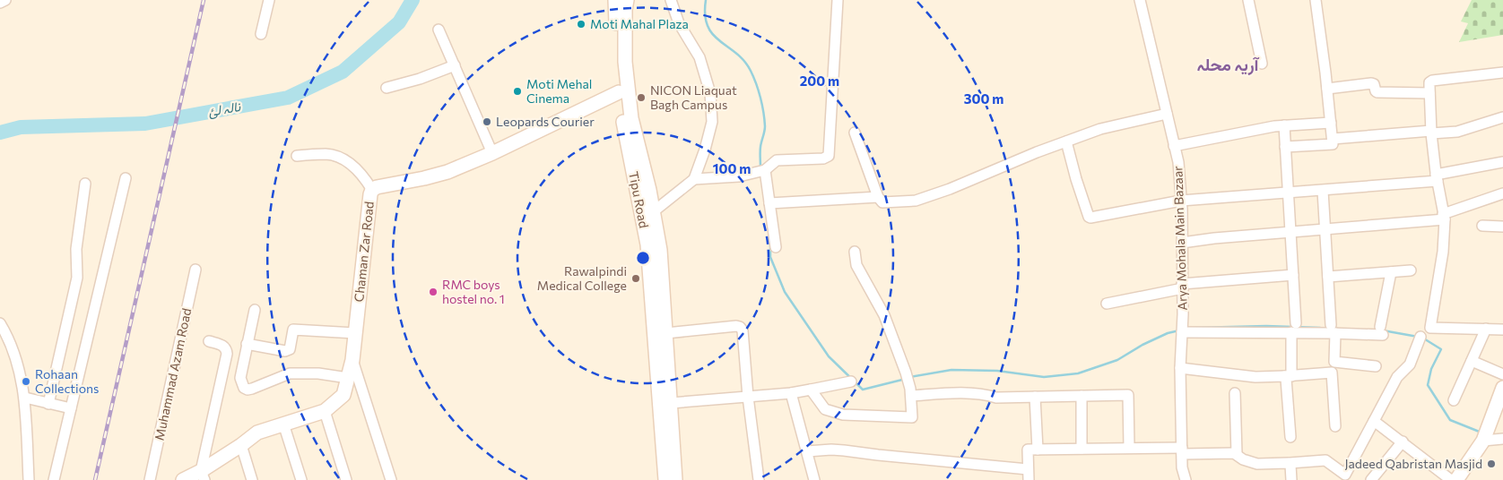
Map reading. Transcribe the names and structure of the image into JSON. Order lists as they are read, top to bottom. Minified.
{"streets":{"main road":["Tipu Road","Chaman Zar Road"],"street":["Arya Mohala Main Bazaar","Muhammad Azam Road"]},"crossings":[["Tipu Road","Chaman Zar Road"]],"districts":["آریہ محلہ"],"water":["نالہ لئ"],"places":["Moti Mahal Plaza","Moti Mehal Cinema","NICON Liaquat Bagh Campus","Leopards Courier","Rawalpindi Medical College","RMC boys hostel no. 1","Rohaan Collections","Jadeed Qabristan Masjid"],"rings":["200 m","300 m","100 m"]}
